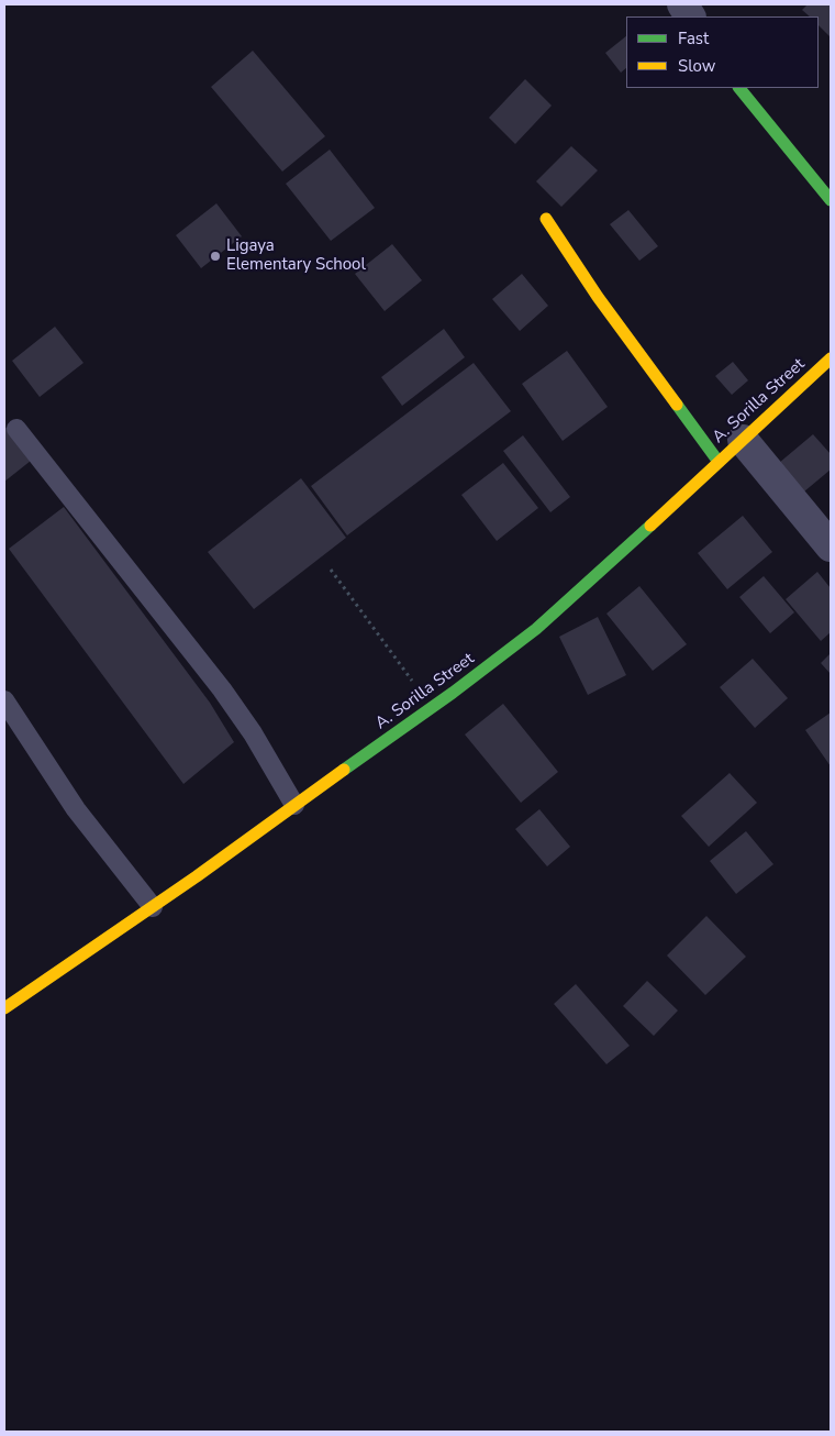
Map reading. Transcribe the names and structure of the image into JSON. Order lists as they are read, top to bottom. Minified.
{"streets":{"street":["A. Sorilla Street"]},"places":["Ligaya Elementary School"],"legend":["Fast","Slow"]}
